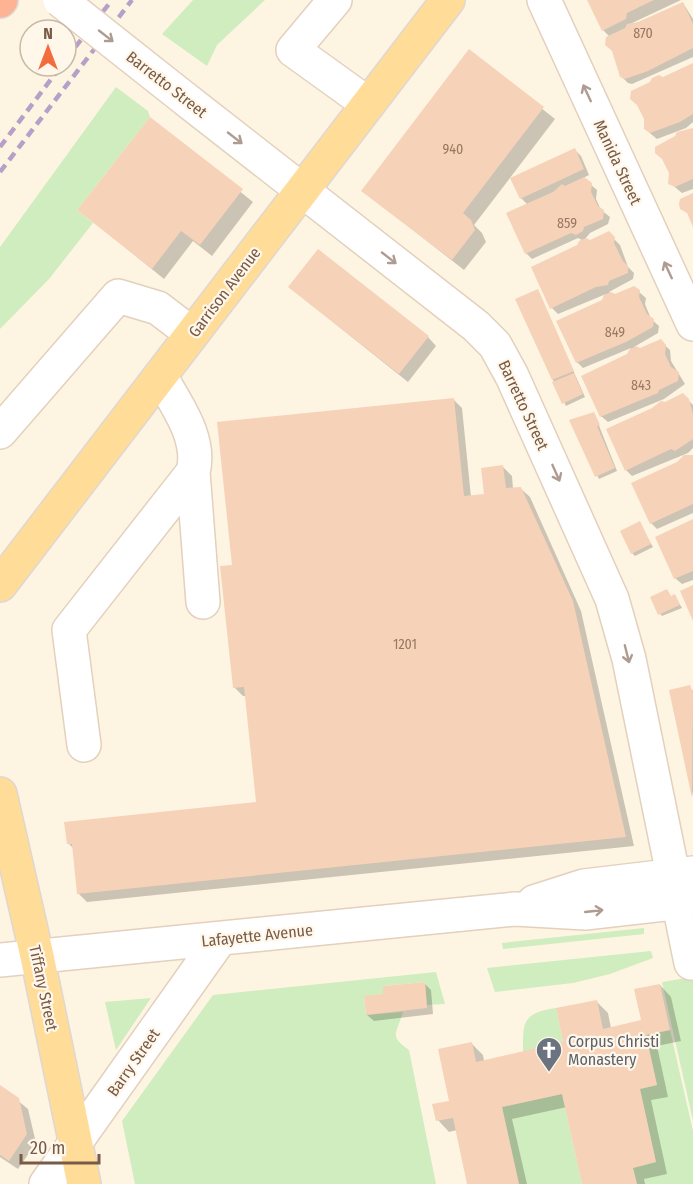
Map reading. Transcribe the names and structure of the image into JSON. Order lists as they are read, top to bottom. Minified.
{"streets":{"main road":["Garrison Avenue","Tiffany Street"],"street":["Barretto Street","Manida Street","Lafayette Avenue","Barry Street"]},"crossings":[["Barretto Street","Garrison Avenue"],["Barretto Street","Lafayette Avenue"],["Lafayette Avenue","Tiffany Street"],["Lafayette Avenue","Barry Street"],["Tiffany Street","Barry Street"]],"one_way":["Barretto Street","Manida Street"],"places":{"church":["Corpus Christi Monastery"]},"house_numbers":["870","940","859","849","843","1201"],"scale_bar":"20 m","north":"top"}
